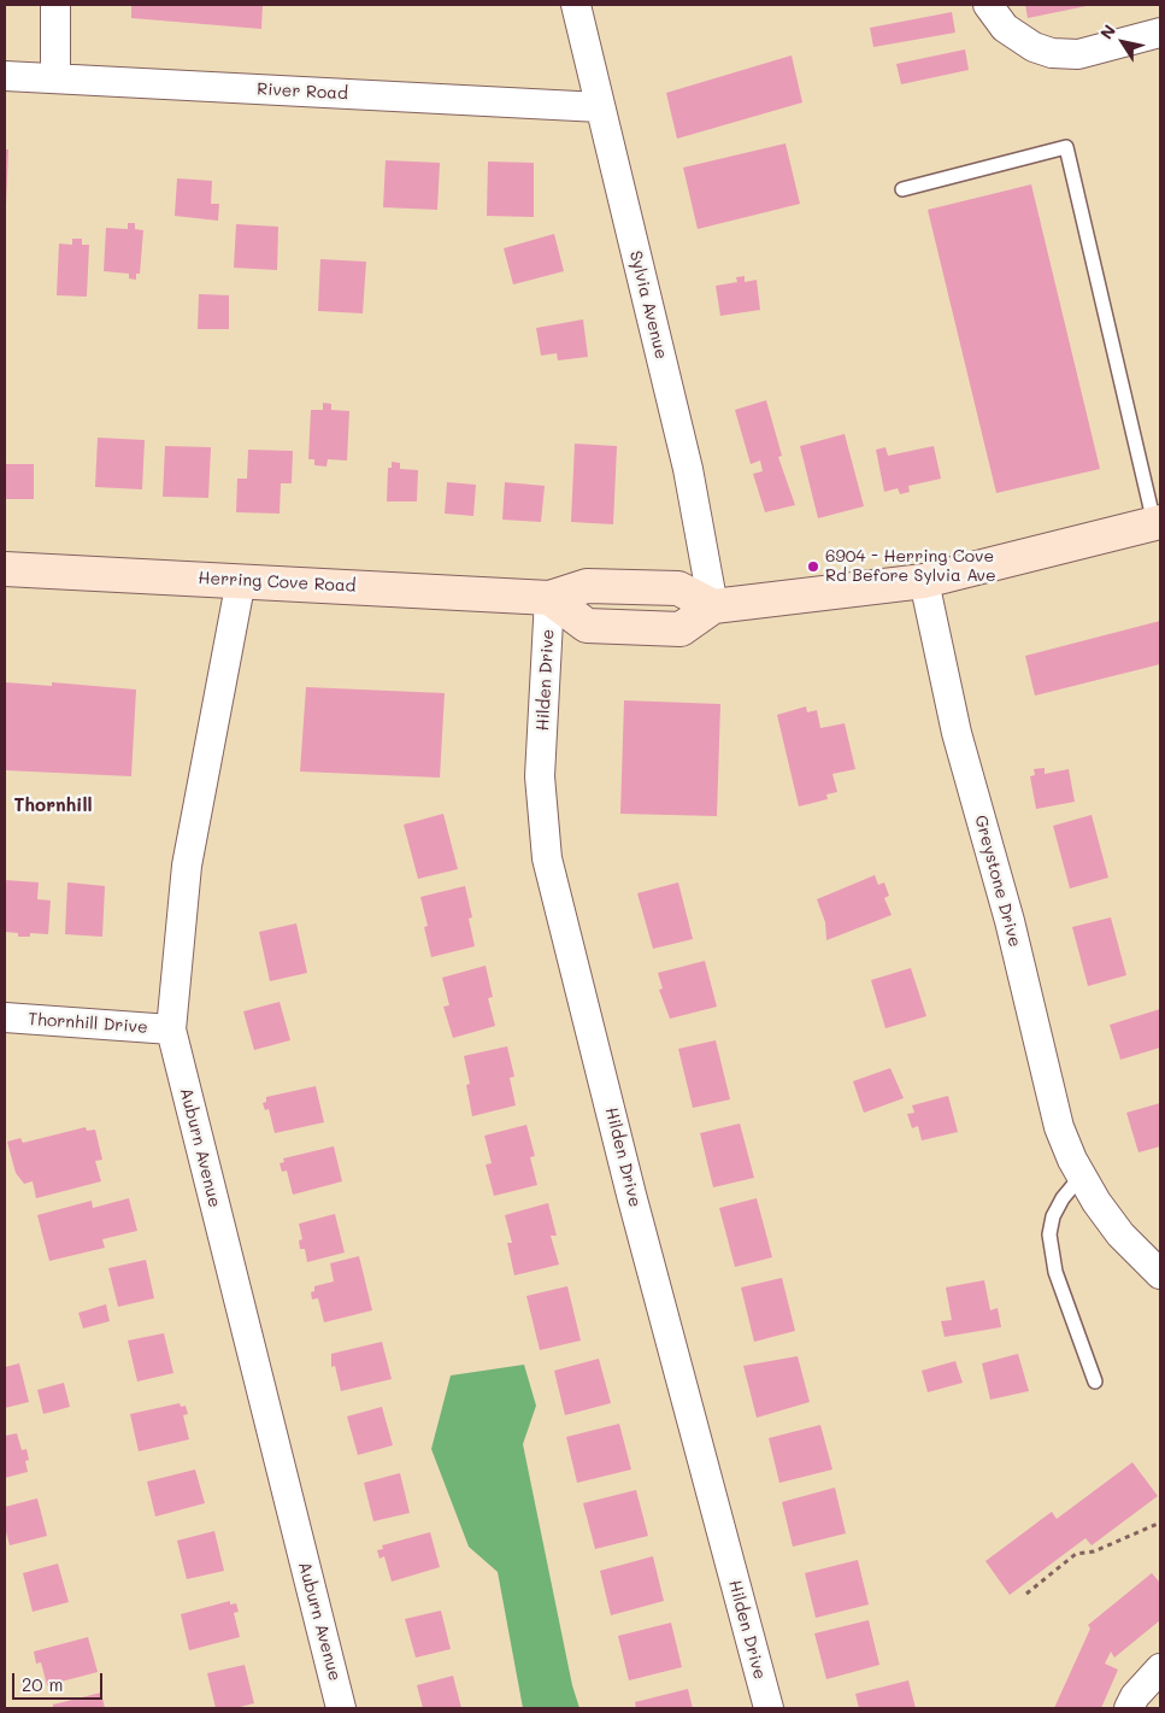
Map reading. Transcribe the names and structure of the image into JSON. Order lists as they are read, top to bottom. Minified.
{"streets":{"main road":["Herring Cove Road"],"street":["River Road","Sylvia Avenue","Hilden Drive","Greystone Drive","Thornhill Drive","Auburn Avenue"]},"crossings":[["River Road","Sylvia Avenue"],["Herring Cove Road","Hilden Drive"],["Herring Cove Road","Auburn Avenue"],["Thornhill Drive","Auburn Avenue"]],"districts":["Thornhill"],"places":["6904 - Herring Cove Rd Before Sylvia Ave"],"scale_bar":"20 m","north":"top left"}
